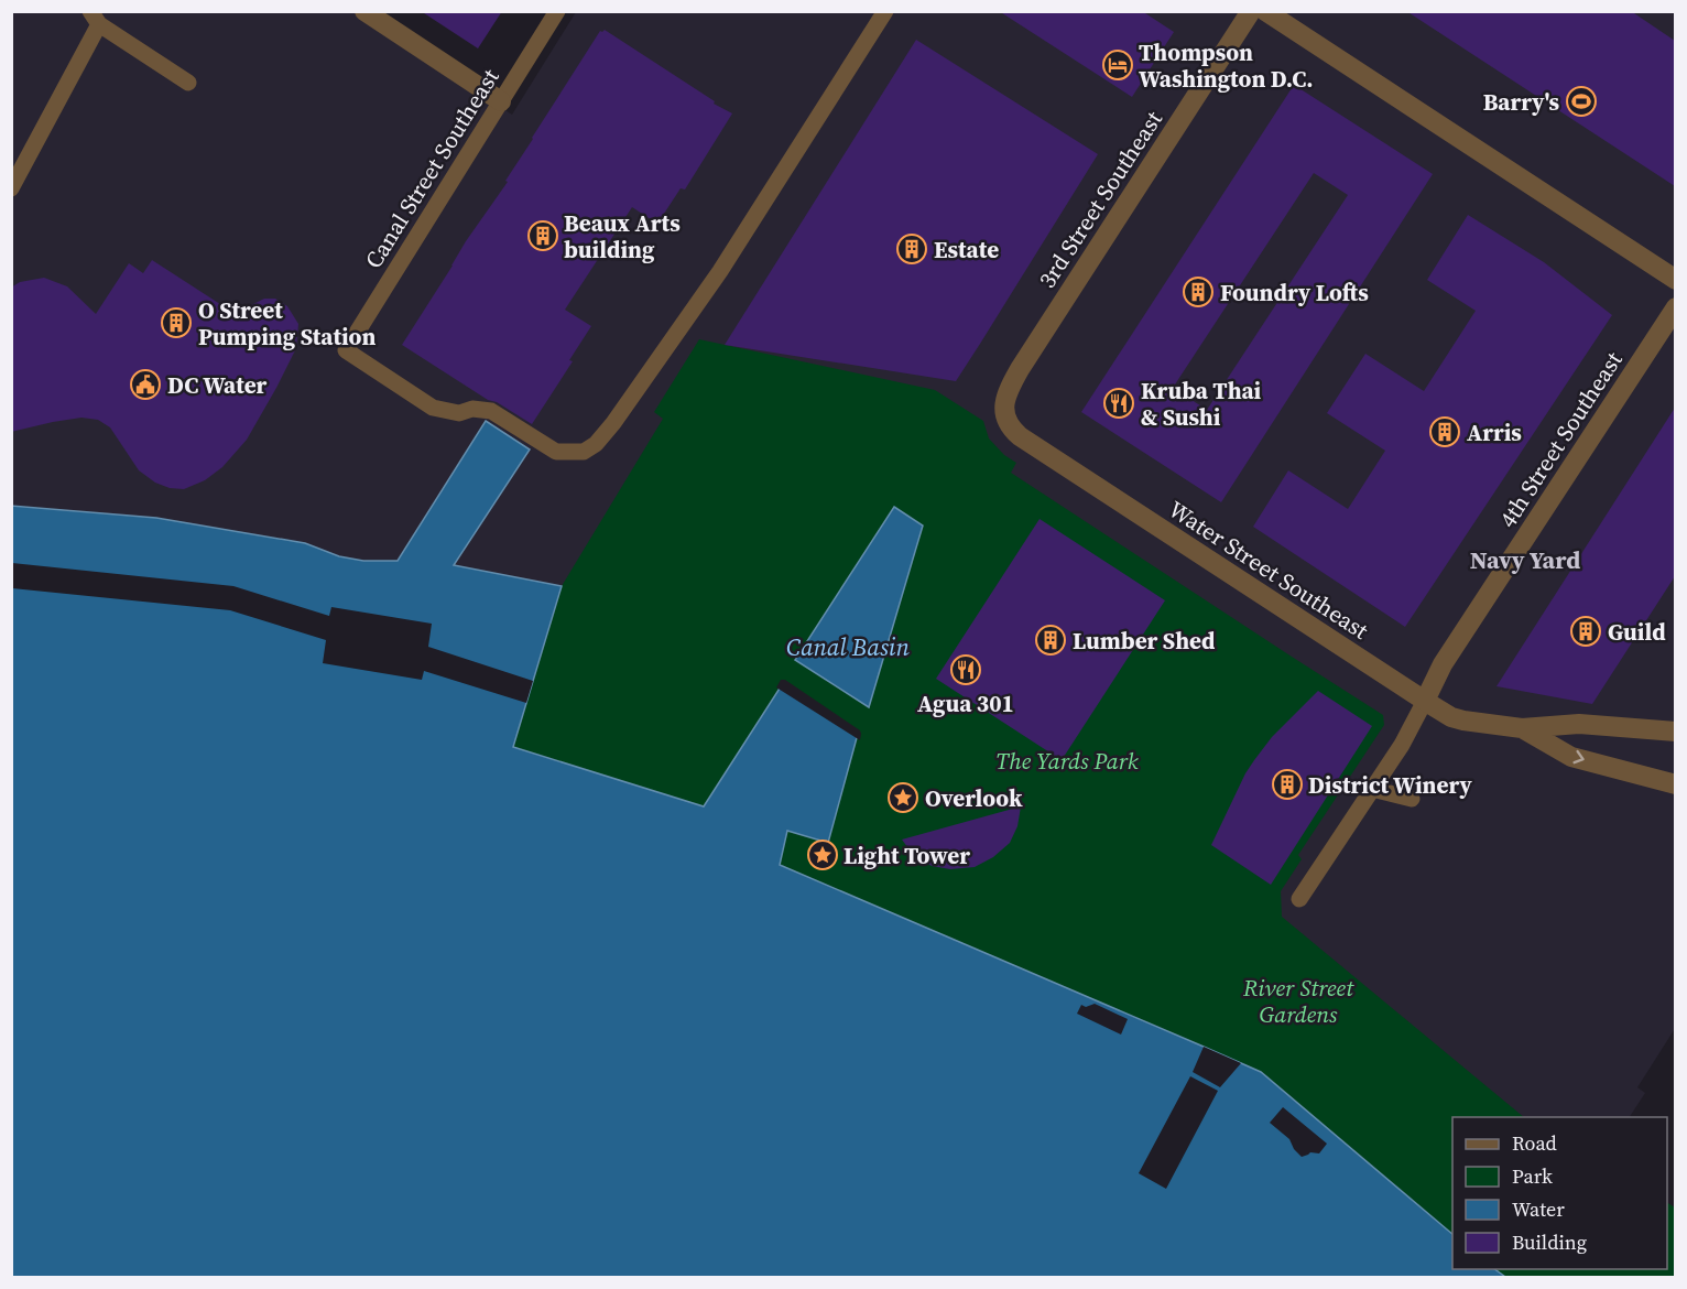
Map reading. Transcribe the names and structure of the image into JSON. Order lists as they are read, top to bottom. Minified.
{"streets":{"street":["3rd Street Southeast","4th Street Southeast","Water Street Southeast"],"lane":["Canal Street Southeast"]},"crossings":[["3rd Street Southeast","Water Street Southeast"],["4th Street Southeast","Water Street Southeast"]],"districts":["Navy Yard"],"water":["Canal Basin"],"parks":["The Yards Park","River Street Gardens"],"places":{"hotel":["Thompson Washington D.C."],"sports":["Barry's"],"building":["Beaux Arts building","Estate","Foundry Lofts","O Street Pumping Station","Arris","Guild","Lumber Shed","District Winery"],"public building":["DC Water"],"restaurant":["Kruba Thai & Sushi","Agua 301"],"place":["Overlook","Light Tower"]},"legend":["Road","Park","Water","Building"]}
